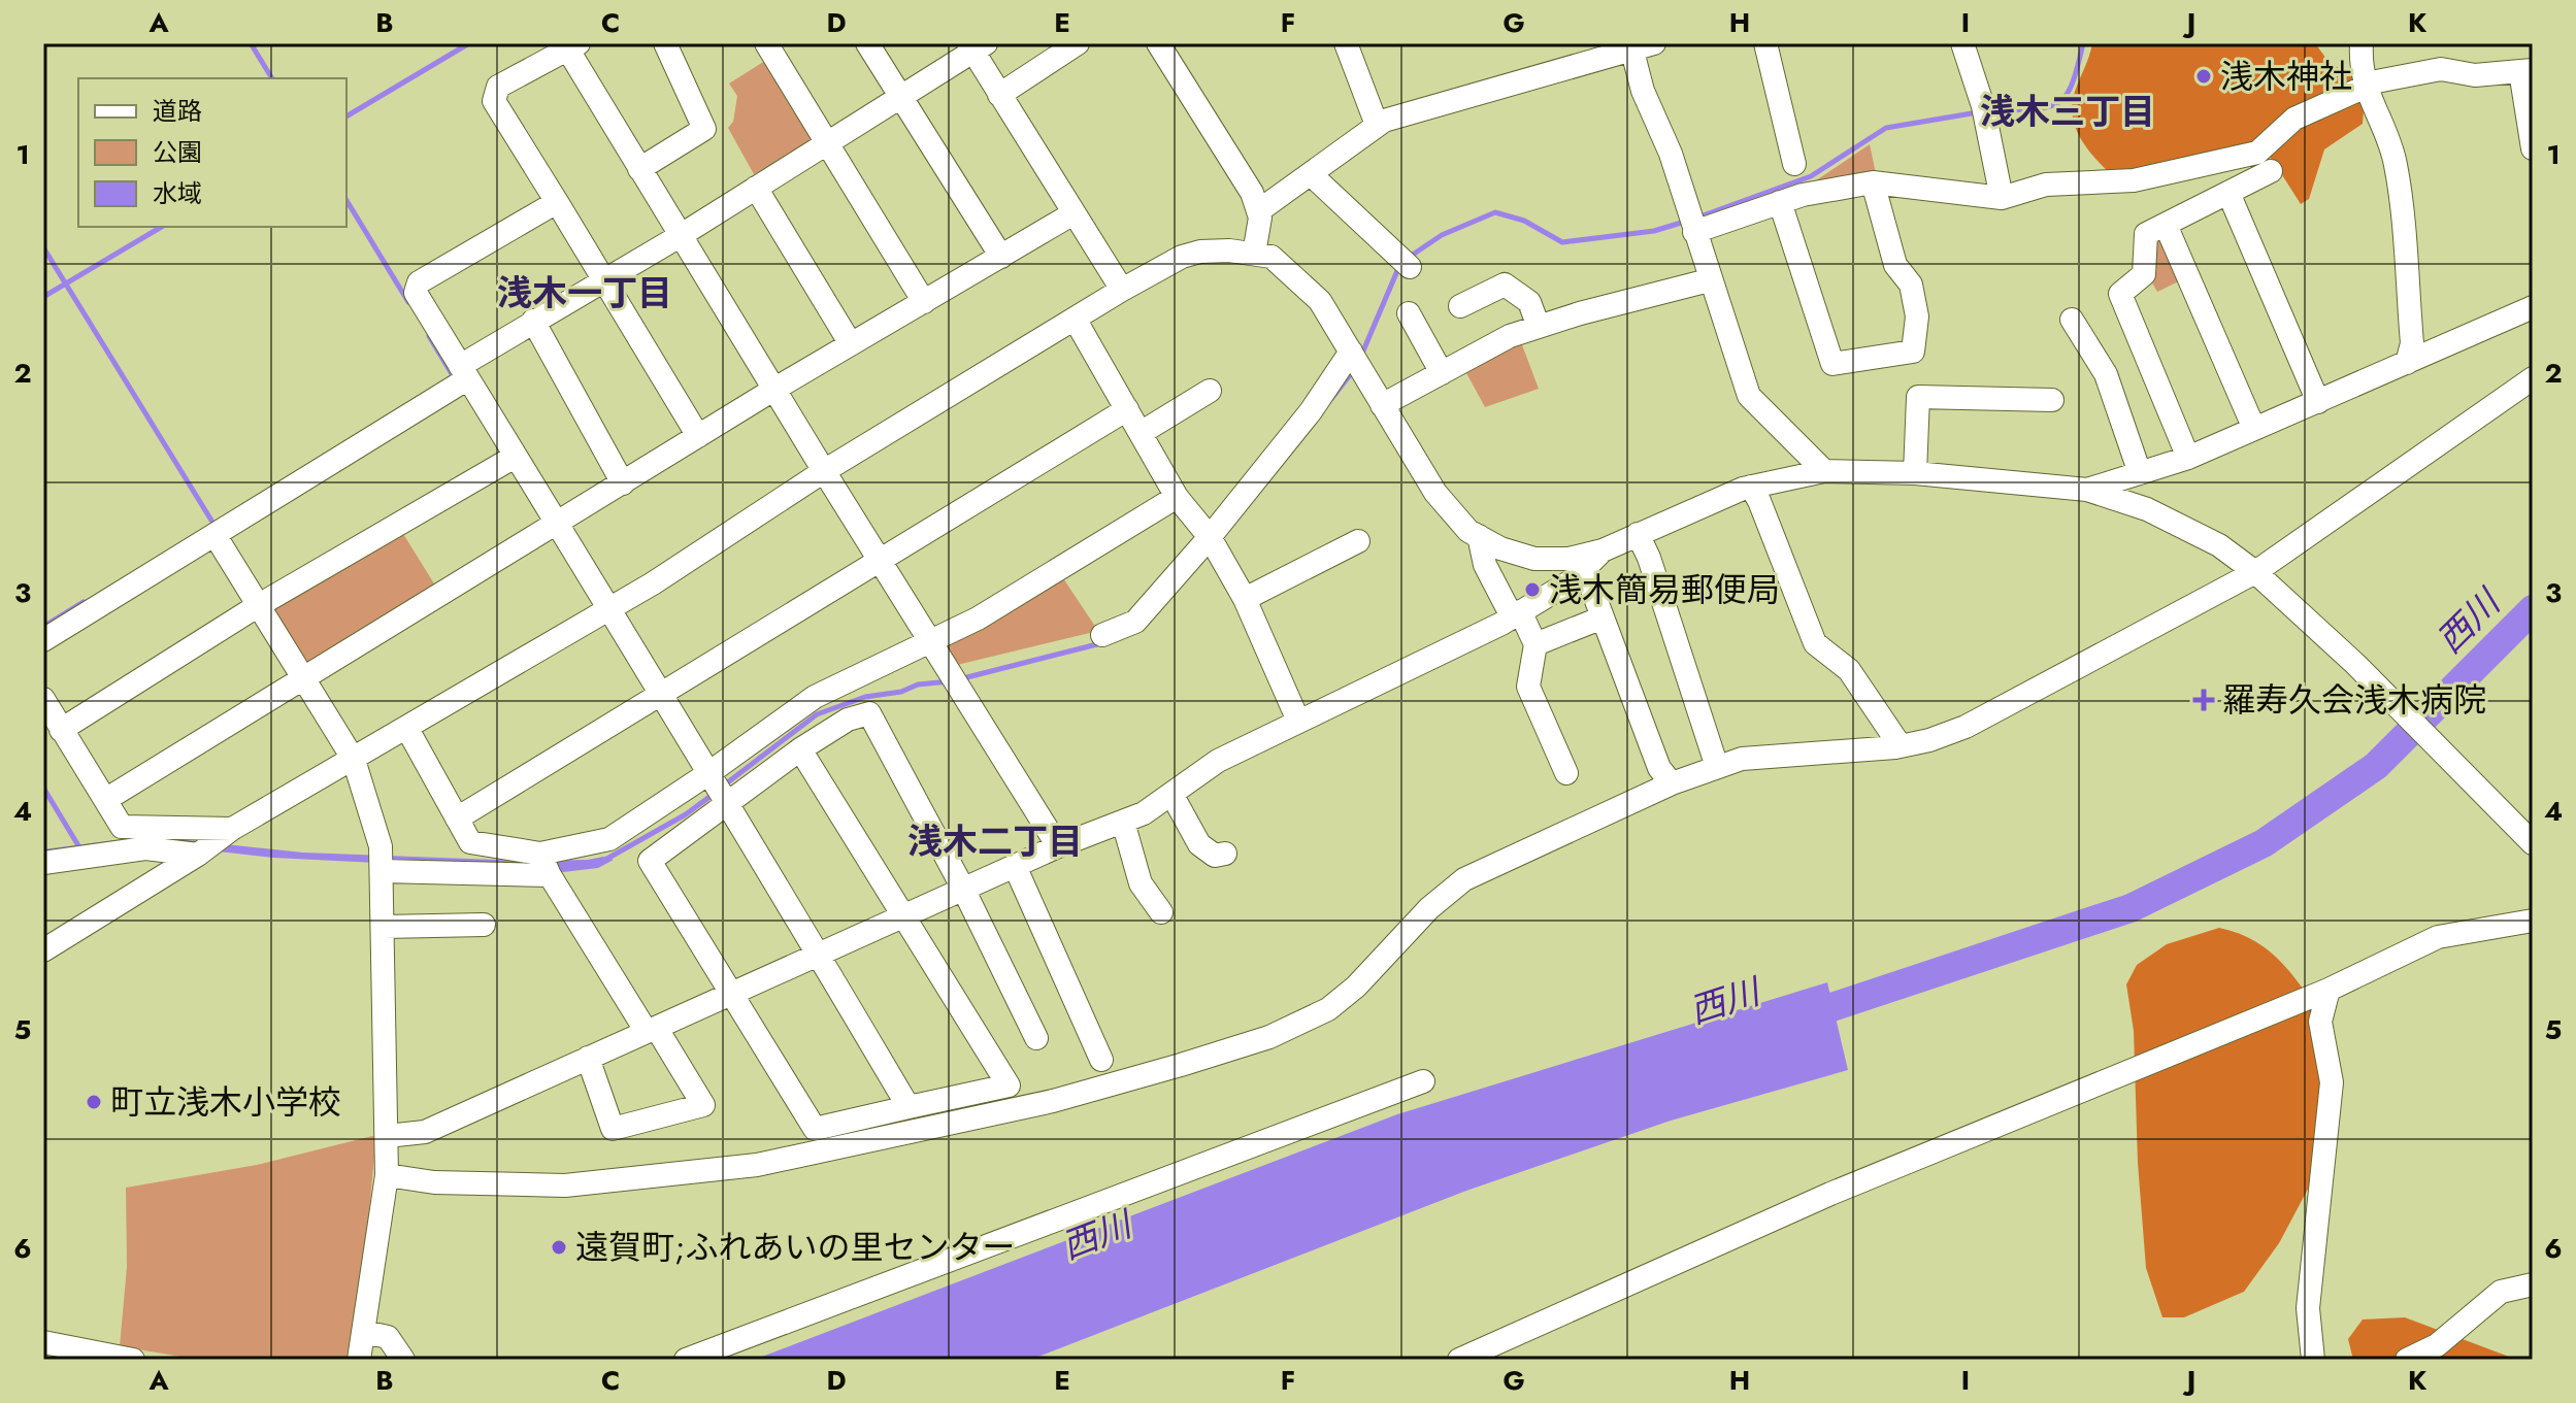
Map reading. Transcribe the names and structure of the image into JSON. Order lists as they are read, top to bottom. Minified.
{"districts":["浅木三丁目","浅木一丁目","浅木二丁目"],"water":["西川"],"places":{"other":["浅木神社","浅木簡易郵便局","町立浅木小学校","遠賀町;ふれあいの里センター"],"health":["羅寿久会浅木病院"]},"legend":["道路","公園","水域"],"grid":{"columns":["A","B","C","D","E","F","G","H","I","J","K"],"rows":["1","2","3","4","5","6"]}}
